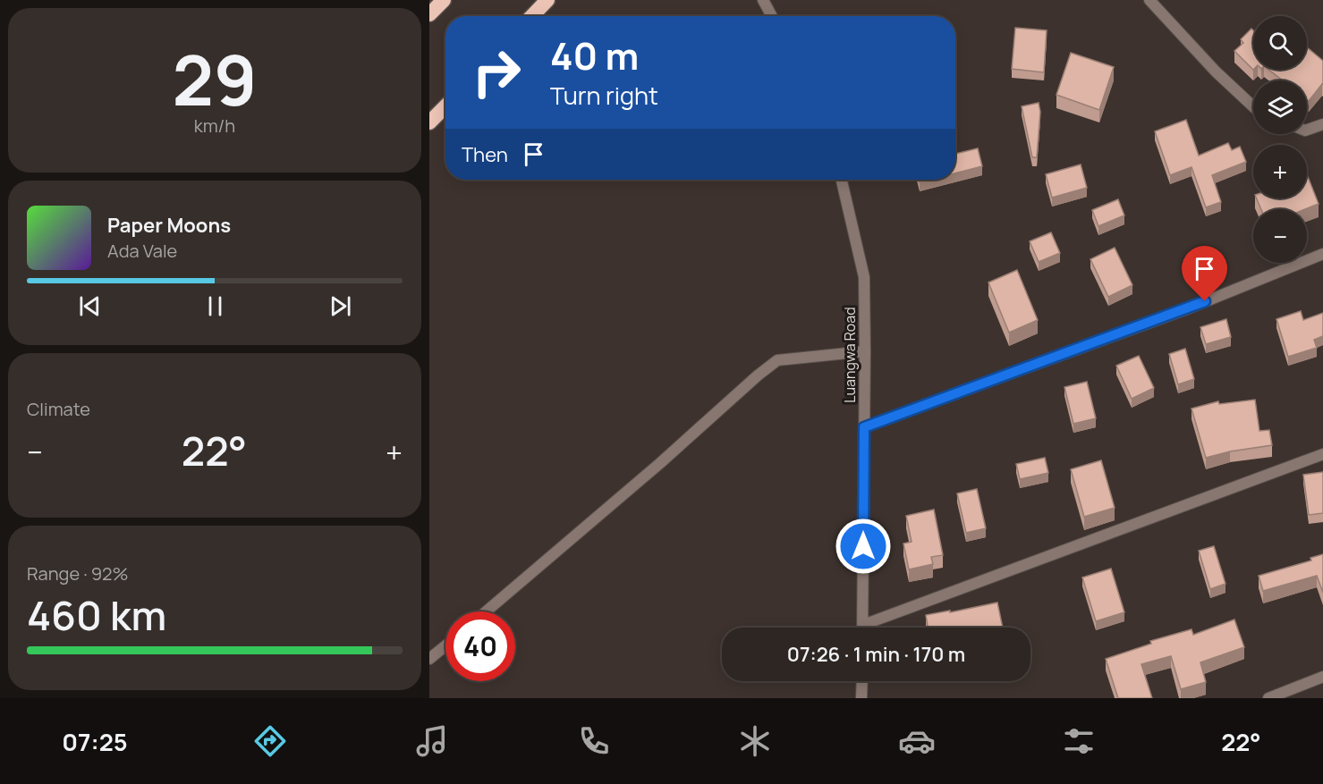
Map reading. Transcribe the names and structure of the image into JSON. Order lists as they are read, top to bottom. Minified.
{"streets":{"street":["Luangwa Road"]},"page":{"tile":[["29","km/h"],"Climate",["Range · 92%","460 km"]],"map_buttons":["+","−"],"turn":["40 m","Turn right"],"then":"Then","song":["Paper Moons","Ada Vale"],"heat":["−","22°","+"],"limit":"40","trip":"07:26 · 1 min · 170 m","tabs":["07:25","22°"]}}
